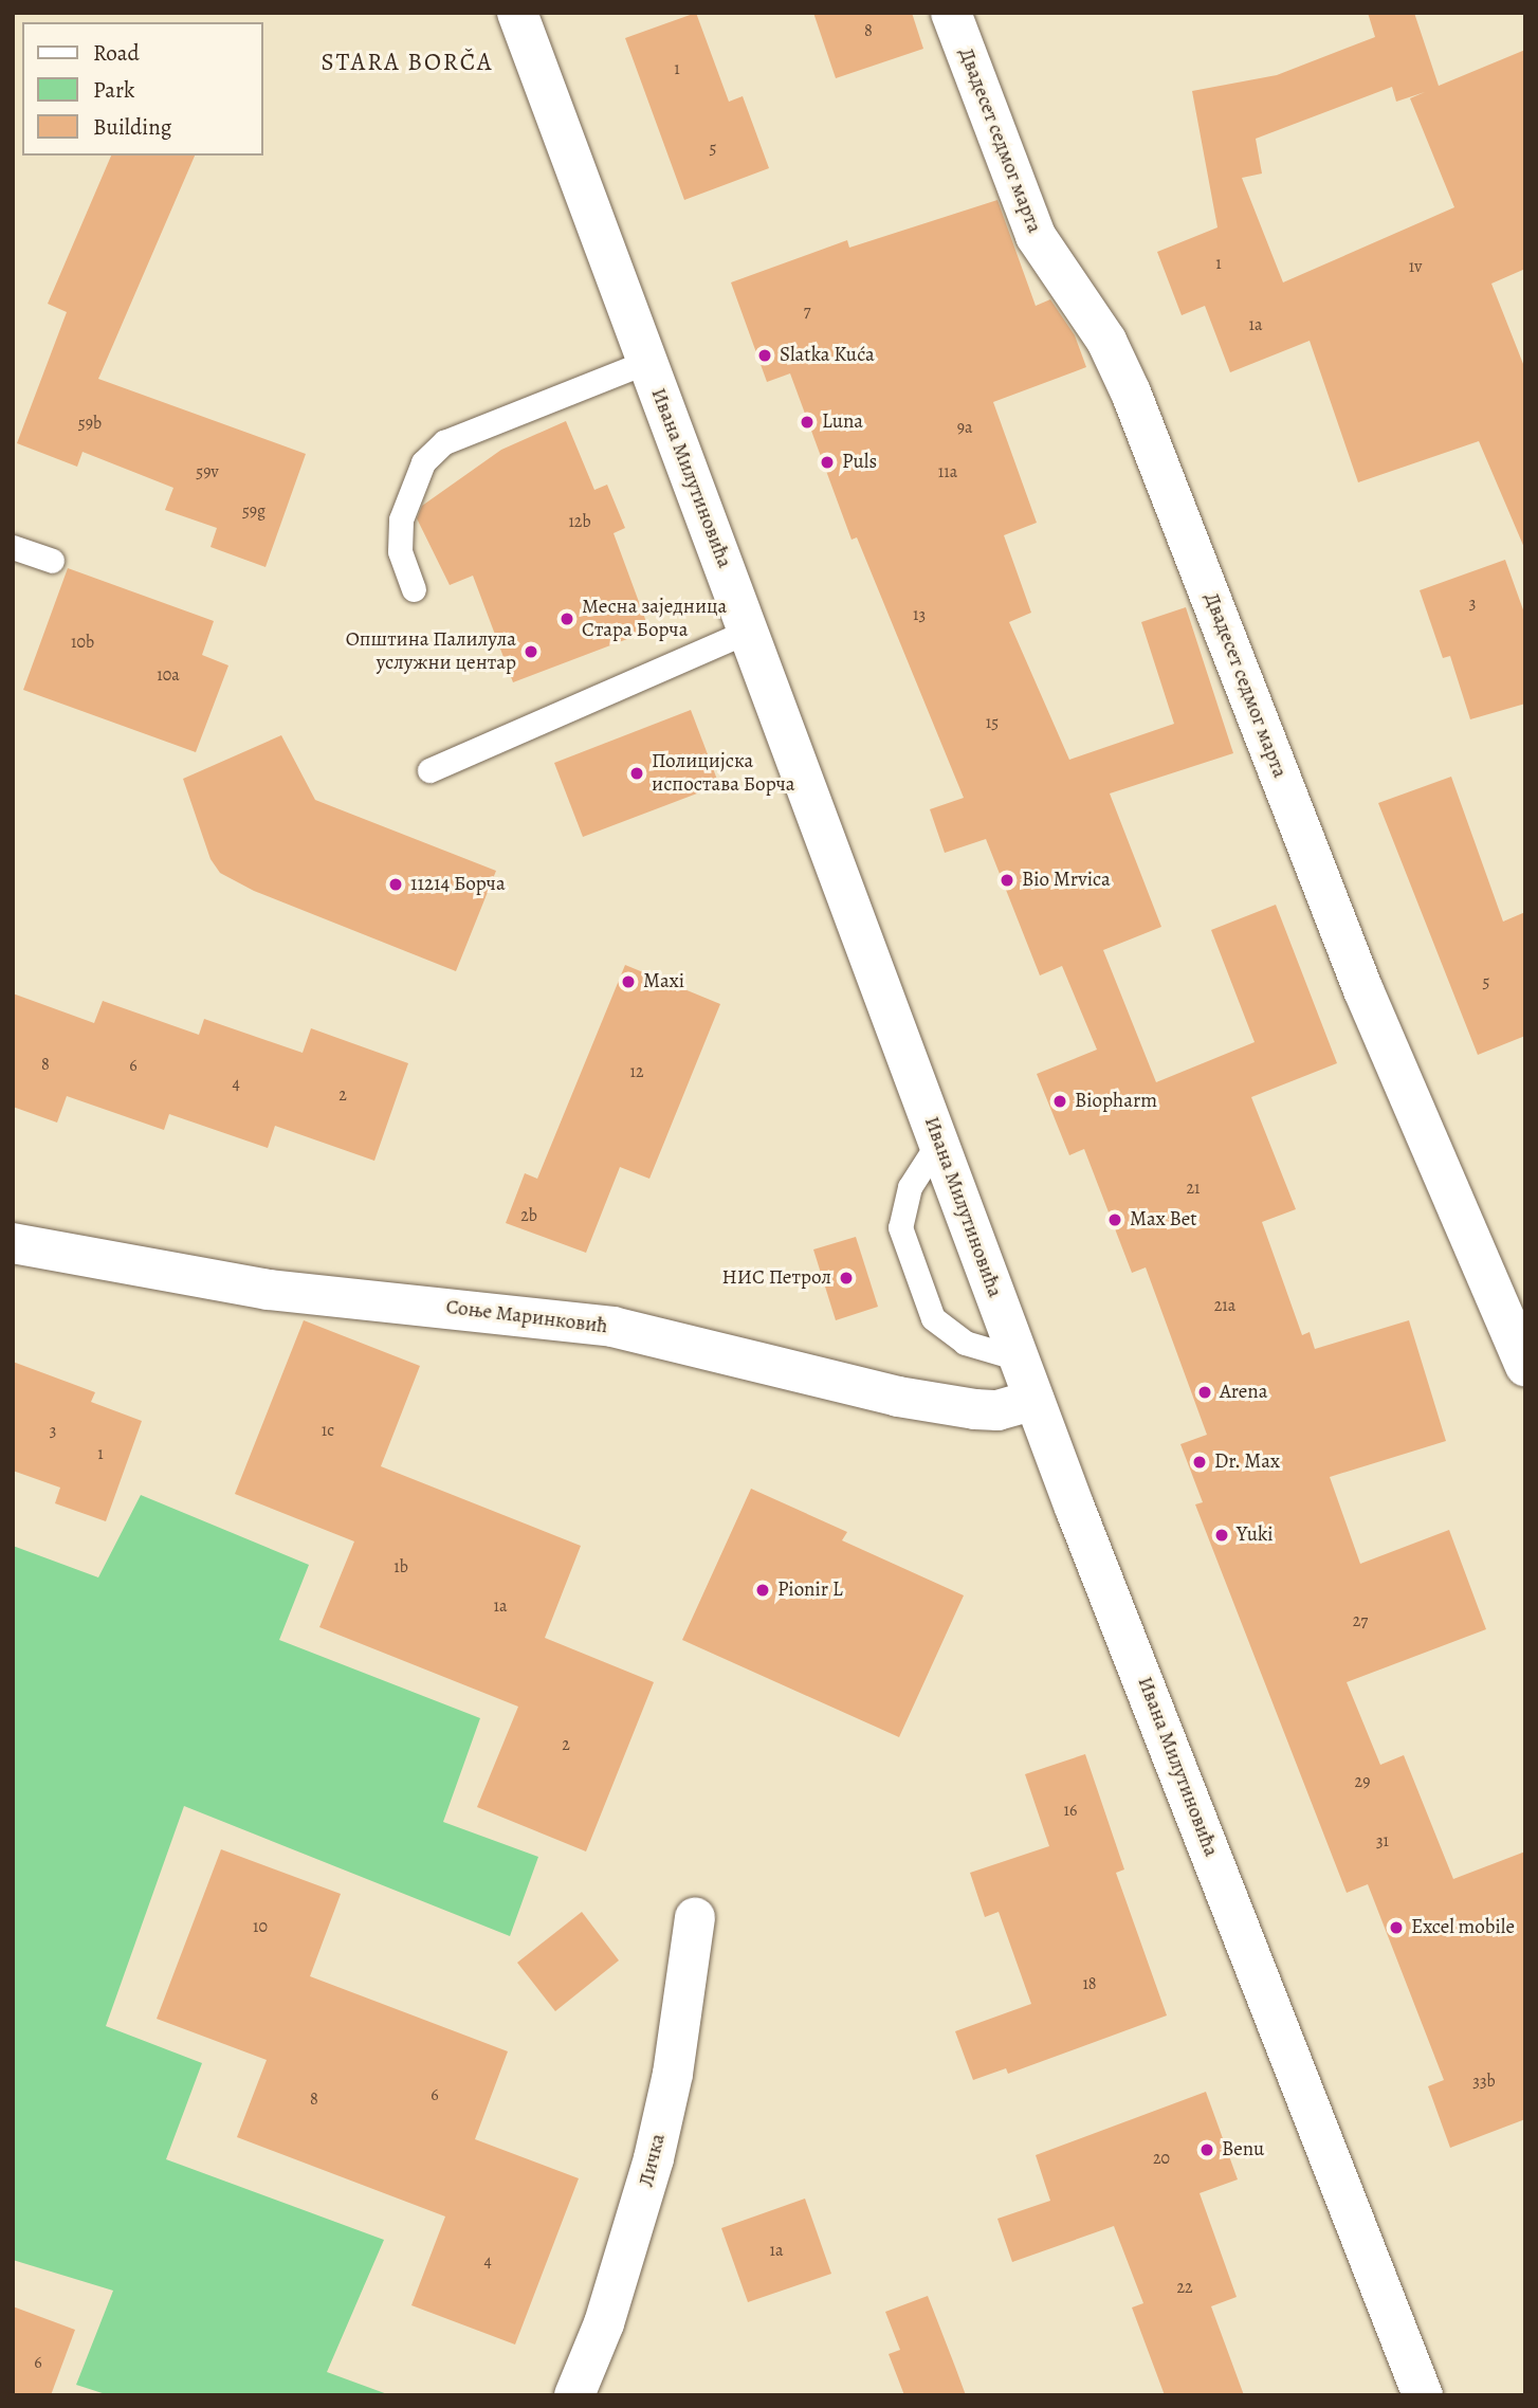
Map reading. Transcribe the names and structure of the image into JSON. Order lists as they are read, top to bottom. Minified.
{"streets":{"street":["Двадесет седмог марта","Ивана Милутиновића","Соње Маринковић","Личка"]},"crossings":[["Ивана Милутиновића","Соње Маринковић"]],"districts":["STARA BORČA"],"places":["Slatka Kuća","Luna","Puls","Месна заједница Стара Борча","Општина Палилула услужни центар","Полицијска испостава Борча","Bio Mrvica","11214 Борча","Maxi","Biopharm","Max Bet","НИС Петрол","Arena","Dr. Max","Yuki","Pionir L","Excel mobile","Benu"],"house_numbers":["8","1","5","1","1v","7","1a","59b","9a","59v","11a","59g","12b","3","13","10b","10a","15","5","8","6","12","4","2","21","2b","21a","3","1c","1","1b","1a","27","2","29","16","31","10","18","33b","6","8","20","1a","4","22","6"],"legend":["Road","Park","Building"]}
